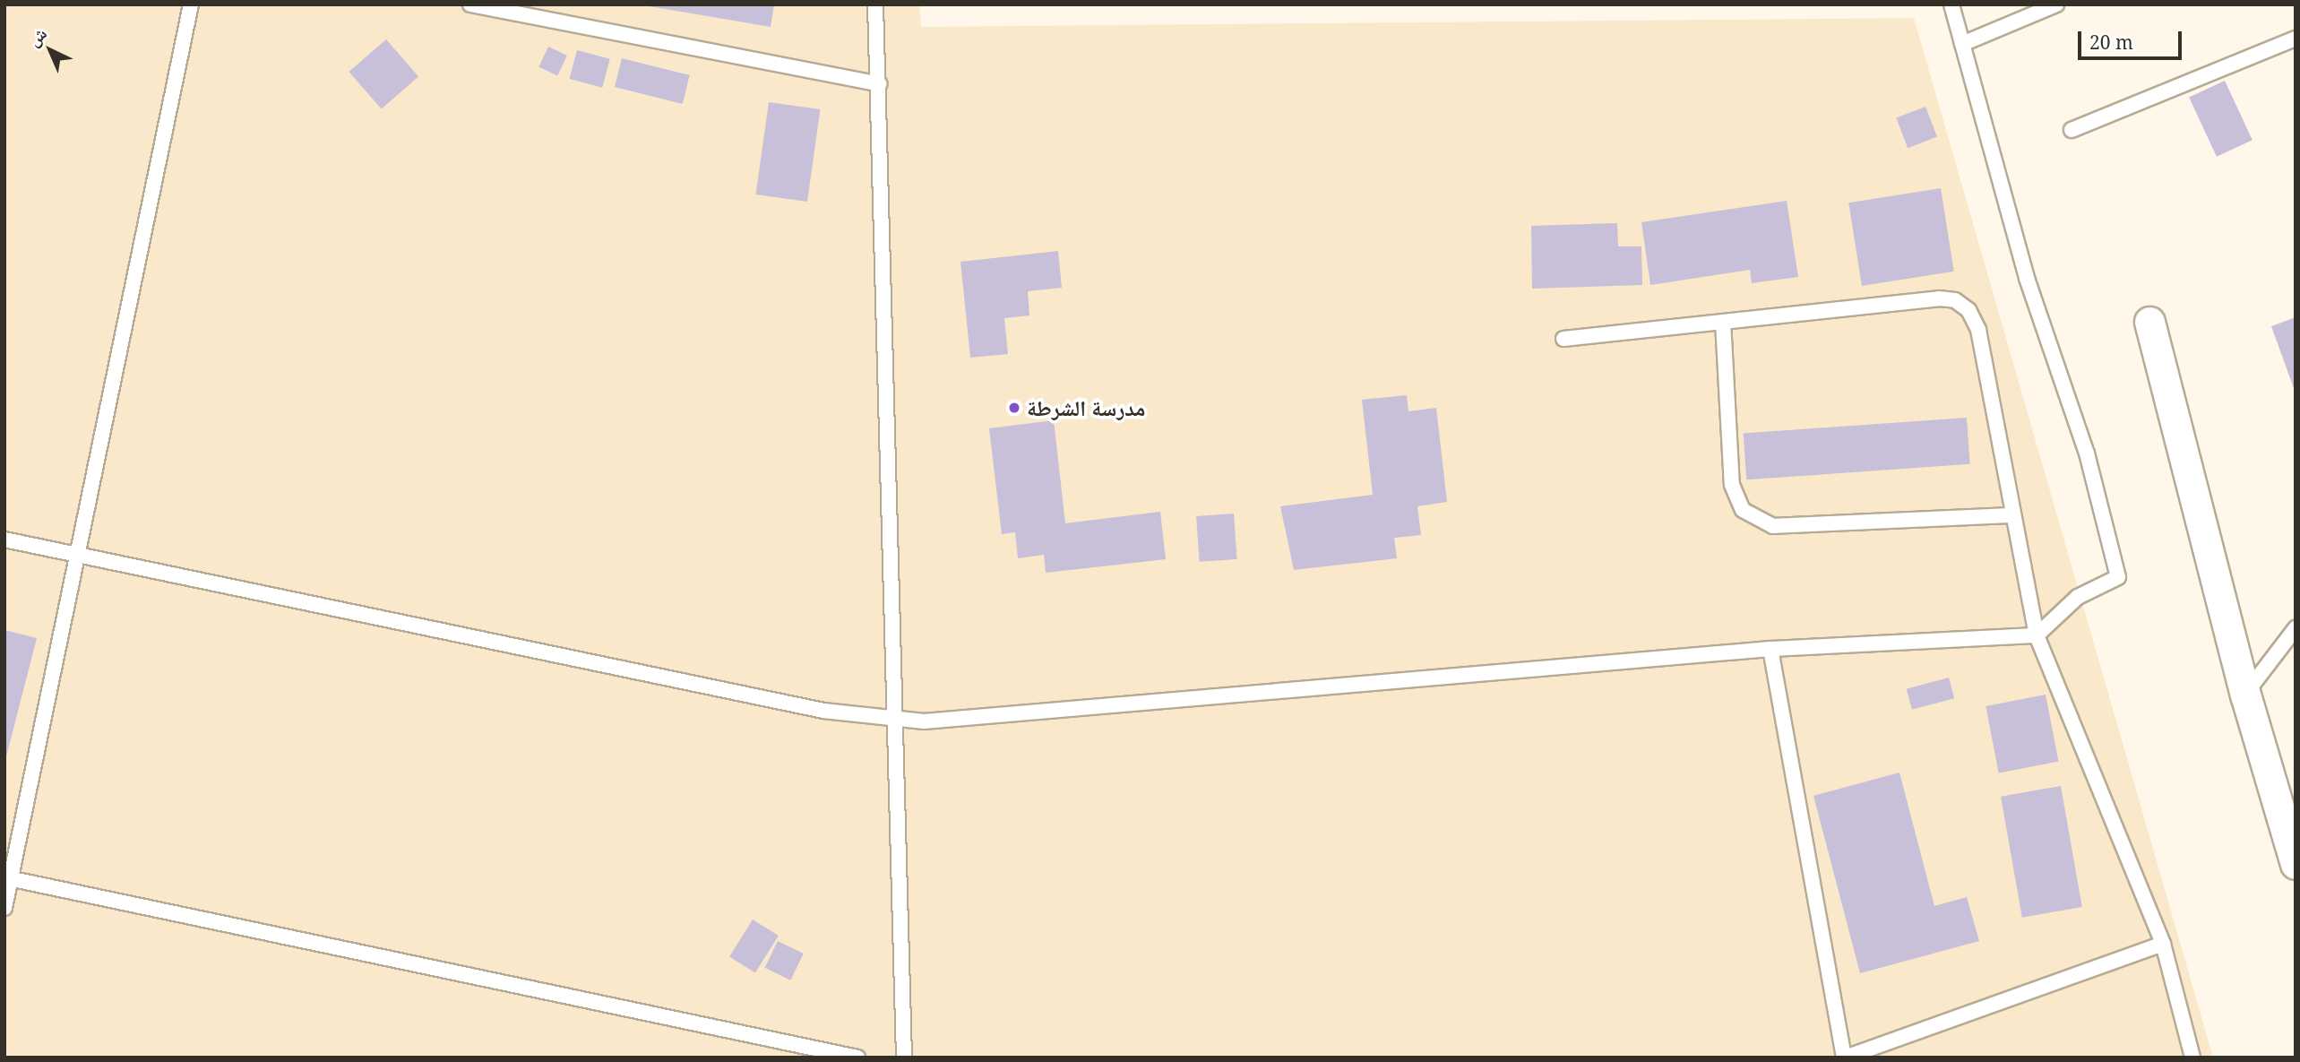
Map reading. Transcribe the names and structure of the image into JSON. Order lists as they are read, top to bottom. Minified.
{"places":["مدرسة الشرطة"],"scale_bar":"20 m","north":"top left"}
